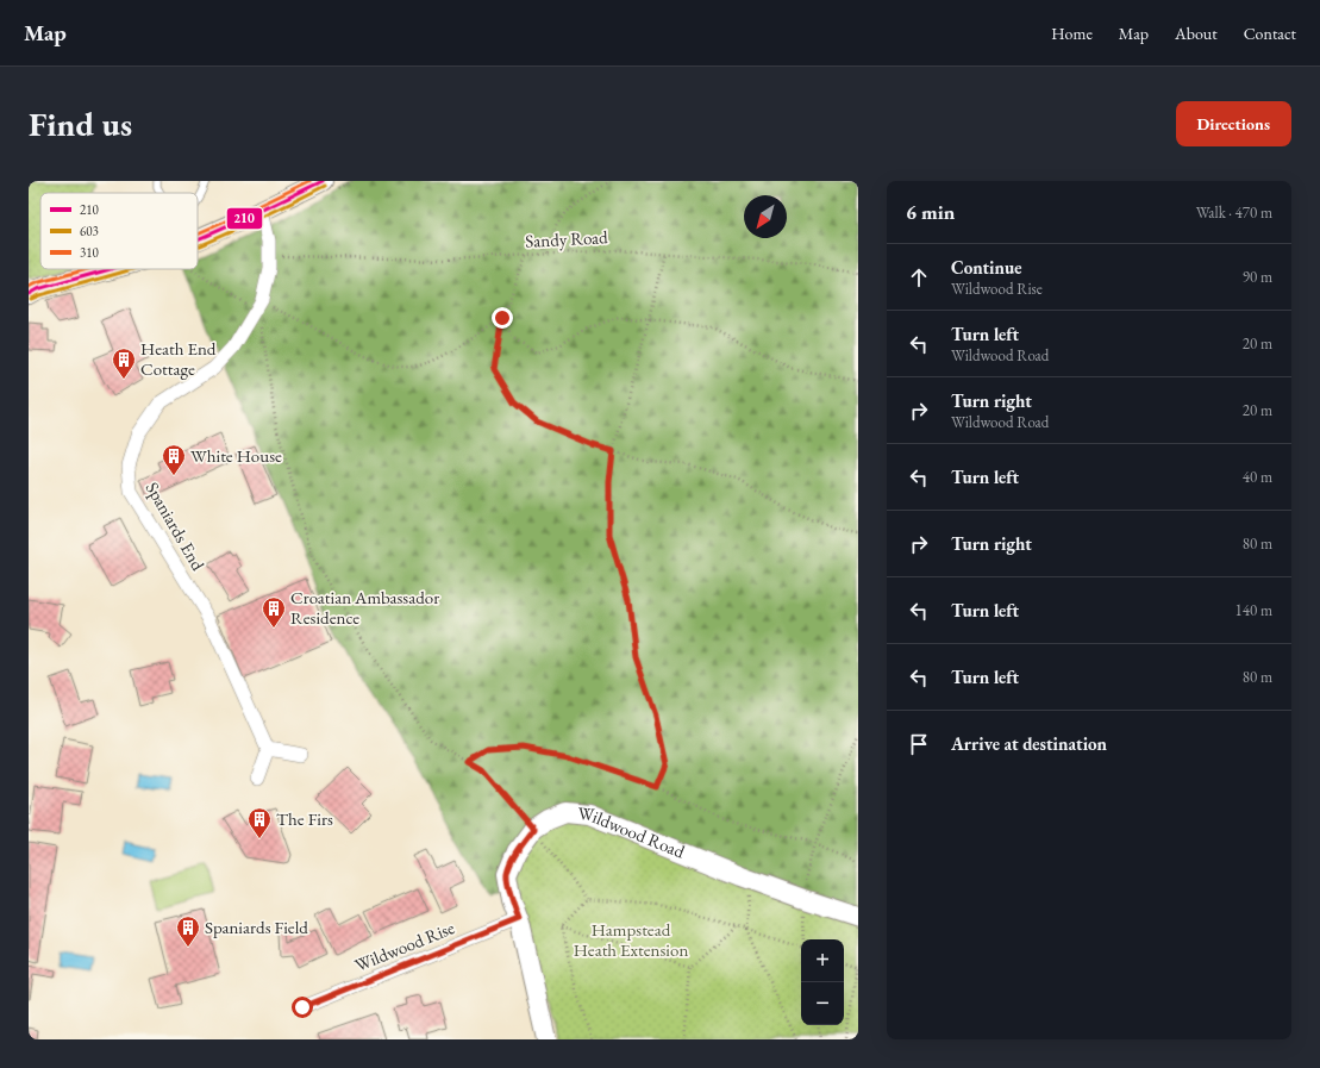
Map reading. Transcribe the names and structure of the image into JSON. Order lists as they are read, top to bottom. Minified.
{"streets":{"street":["Spaniards End","Wildwood Road","Wildwood Rise"],"path":["Sandy Road"]},"crossings":[["Wildwood Road","Wildwood Rise"]],"parks":["Hampstead Heath Extension"],"places":{"building":["Heath End Cottage","White House","Croatian Ambassador Residence","The Firs","Spaniards Field"]},"lines":["transit line 210","transit line 310","transit line 603"],"legend":["210","603","310"],"north":"bottom left","page":{"header":"Map","nav":["Home","Map","About","Contact"],"buttons":"Directions","title":"Find us","heading":["6 min","Walk · 470 m"],"list":[["Continue","Wildwood Rise","90 m"],["Turn left","Wildwood Road","20 m"],["Turn right","Wildwood Road","20 m"],["Turn left","40 m"],["Turn right","80 m"],["Turn left","140 m"],["Turn left","80 m"],"Arrive at destination"],"map_buttons":["+","−"]}}
